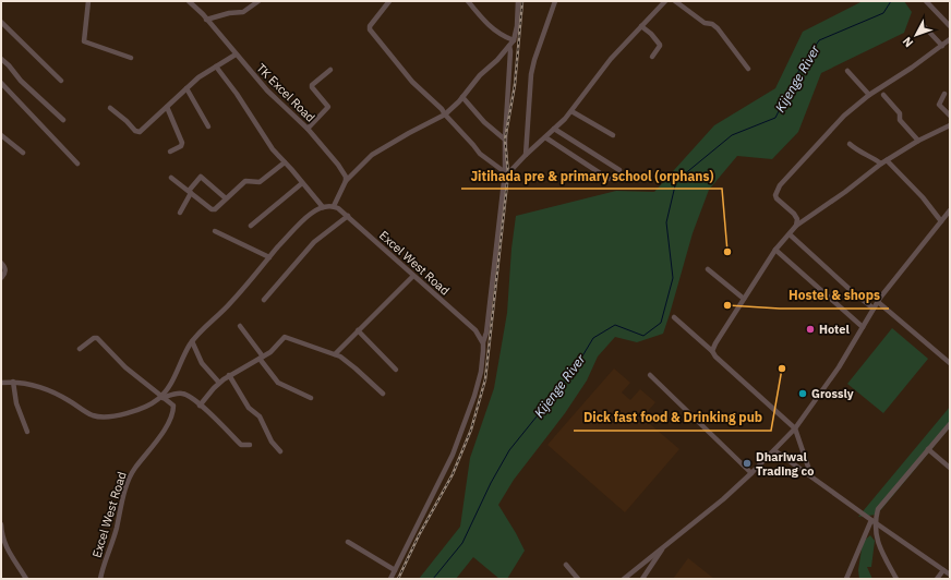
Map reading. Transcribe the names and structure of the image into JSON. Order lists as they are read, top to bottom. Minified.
{"streets":{"street":["TK Excel Road","Excel West Road"]},"water":["Kijenge River"],"places":["Jitihada pre & primary school (orphans)","Hostel & shops","Hotel","Dick fast food & Drinking pub","Grossly","Dhariwal Trading co"],"north":"bottom left"}
